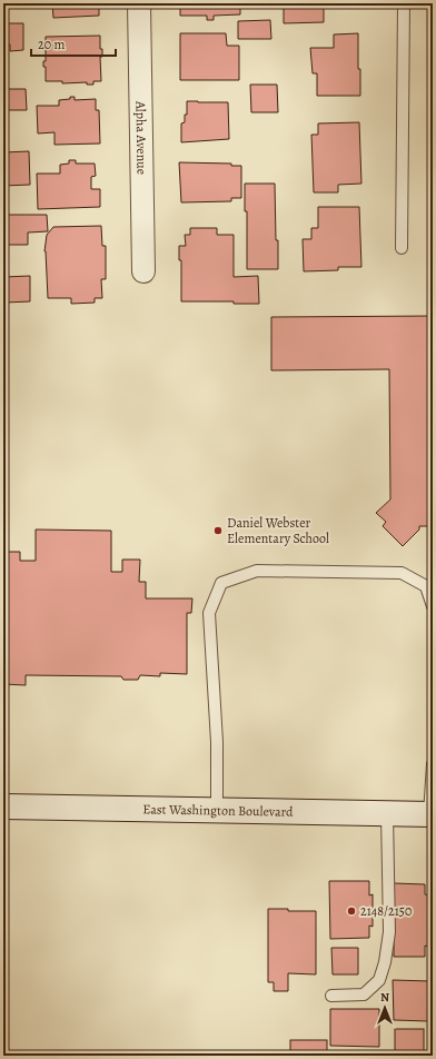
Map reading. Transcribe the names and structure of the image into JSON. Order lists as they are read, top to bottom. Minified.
{"streets":{"main road":["East Washington Boulevard"],"street":["Alpha Avenue"]},"places":["Daniel Webster Elementary School","2148/2150"],"scale_bar":"20 m","north":"top"}
